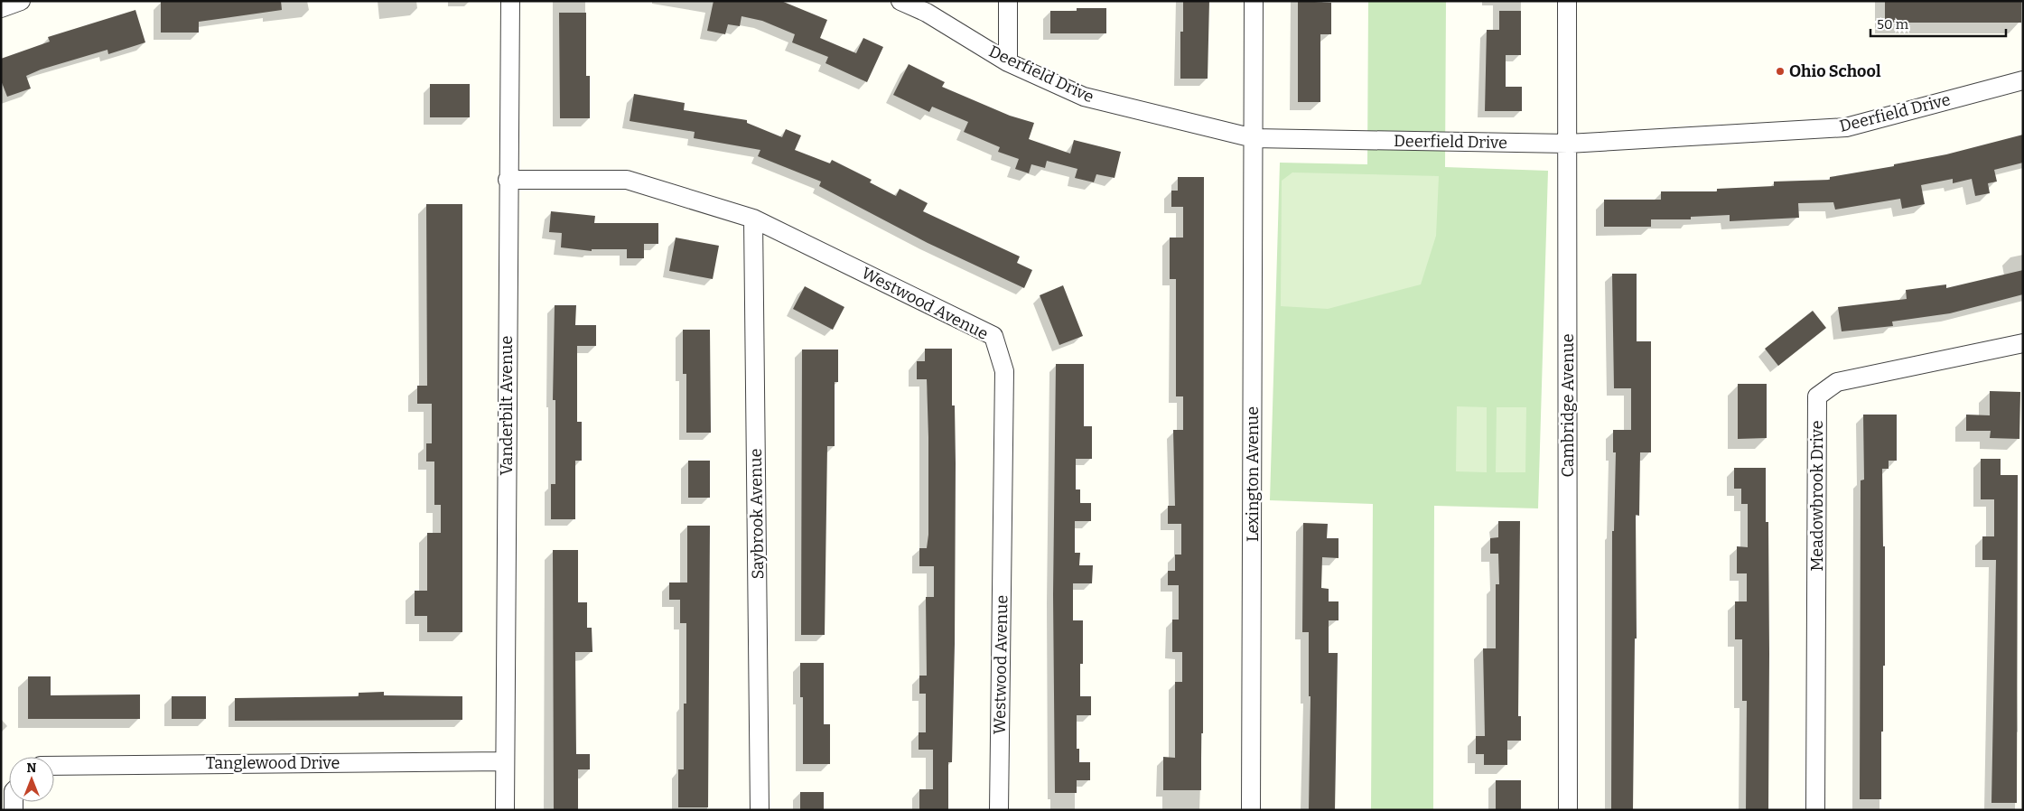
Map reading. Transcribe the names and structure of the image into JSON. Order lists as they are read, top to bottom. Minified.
{"streets":{"street":["Deerfield Drive","Westwood Avenue","Vanderbilt Avenue","Cambridge Avenue","Lexington Avenue","Meadowbrook Drive","Saybrook Avenue","Tanglewood Drive"]},"crossings":[["Deerfield Drive","Cambridge Avenue"],["Deerfield Drive","Lexington Avenue"],["Westwood Avenue","Vanderbilt Avenue"],["Westwood Avenue","Saybrook Avenue"],["Vanderbilt Avenue","Tanglewood Drive"]],"places":["Ohio School"],"scale_bar":"50 m","north":"top"}
